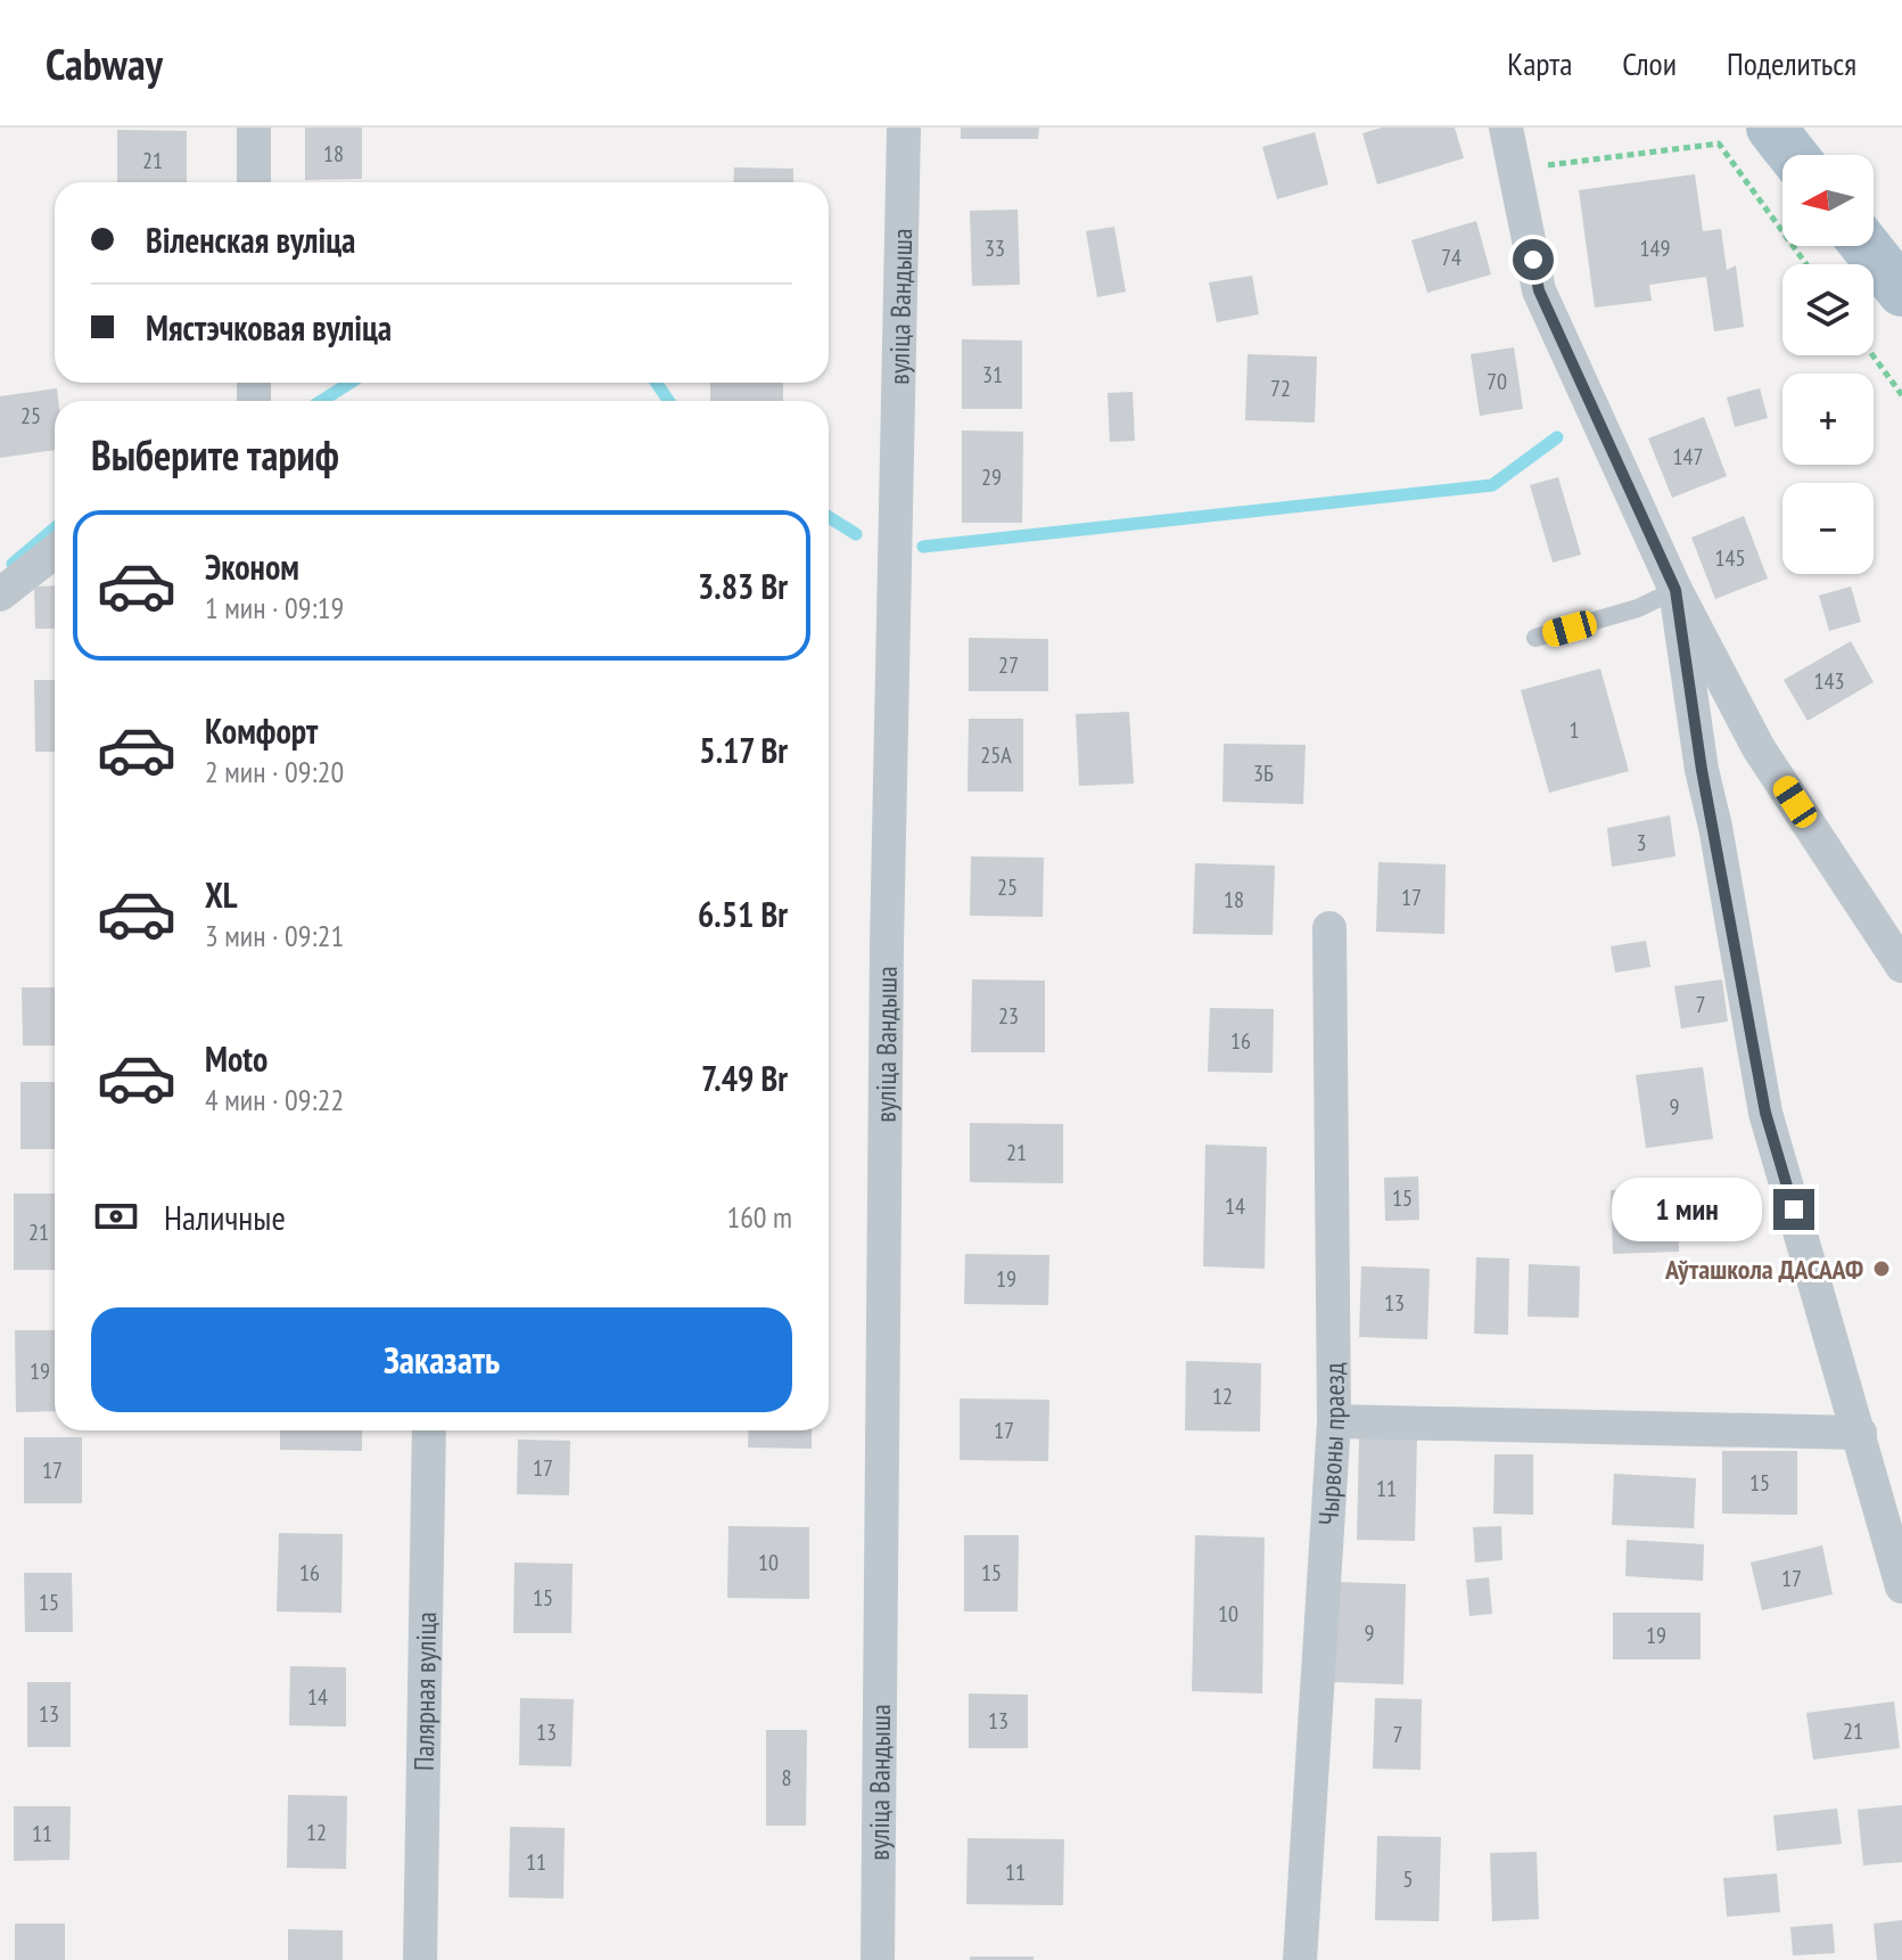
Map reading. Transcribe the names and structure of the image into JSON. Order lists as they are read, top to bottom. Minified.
{"streets":{"street":["вуліца Вандыша","Чырвоны праезд","Палярная вуліца"]},"places":["Аўташкола ДАСААФ"],"house_numbers":["18","21","33","149","74","31","70","72","25","147","29","145","27","143","1","25А","3Б","3","25","17","18","7","23","16","9","21","15","14","21","19","13","19","12","17","17","17","15","11","10","16","15","17","15","15","10","9","19","14","13","13","21","13","7","8","12","11","11","11","5"],"north":"left","page":{"header":"Cabway","nav":["Карта","Слои","Поделиться"],"map_buttons":["+","−"],"banner":["Віленская вуліца","Мястэчковая вуліца"],"heading":"Выберите тариф","list":[{"name":"Эконом","note":"1 мин · 09:19","value":"3.83 Br"},{"name":"Комфорт","note":"2 мин · 09:20","value":"5.17 Br"},{"name":"XL","note":"3 мин · 09:21","value":"6.51 Br"},{"name":"Moto","note":"4 мин · 09:22","value":"7.49 Br"}],"pay":["Наличные","160 m"],"bubble":"1 мин","buttons":"Заказать"}}
